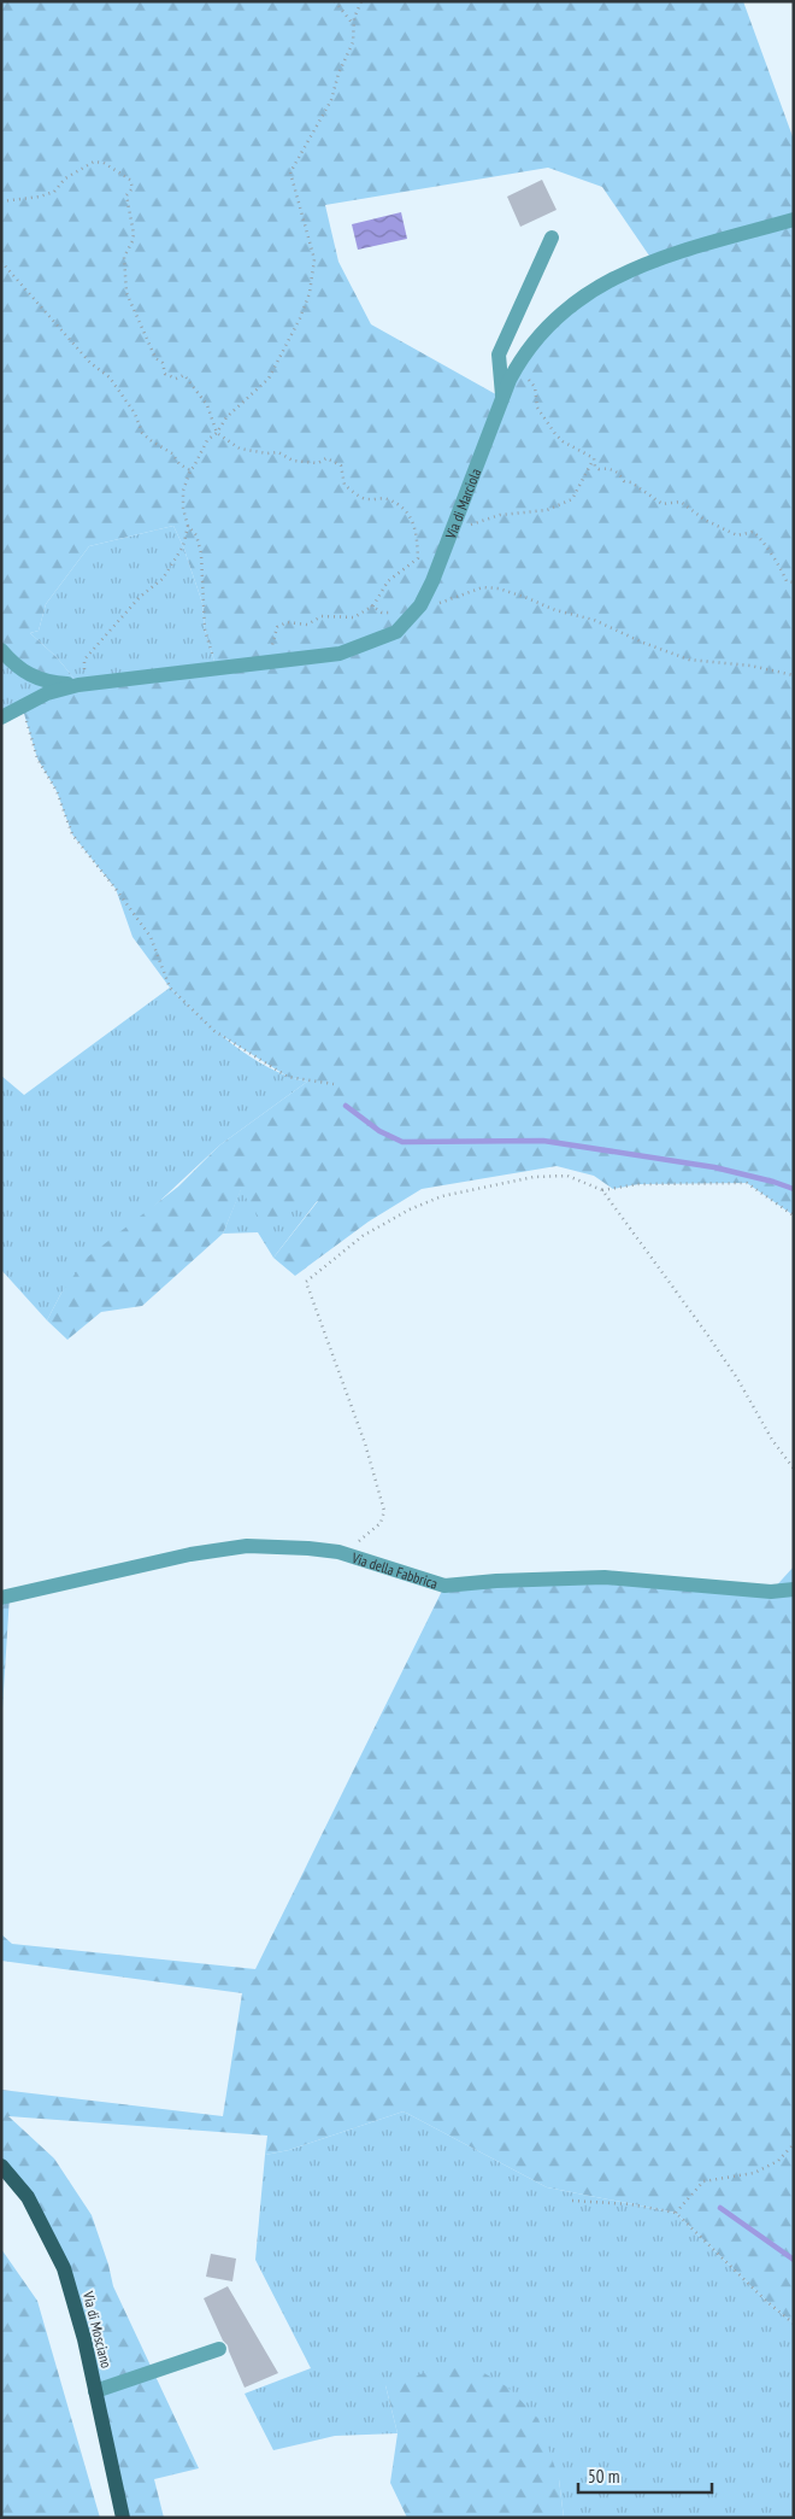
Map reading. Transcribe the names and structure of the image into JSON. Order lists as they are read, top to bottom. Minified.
{"streets":{"main road":["Via di Mosciano"],"street":["Via di Marciola","Via della Fabbrica"]},"scale_bar":"50 m"}
